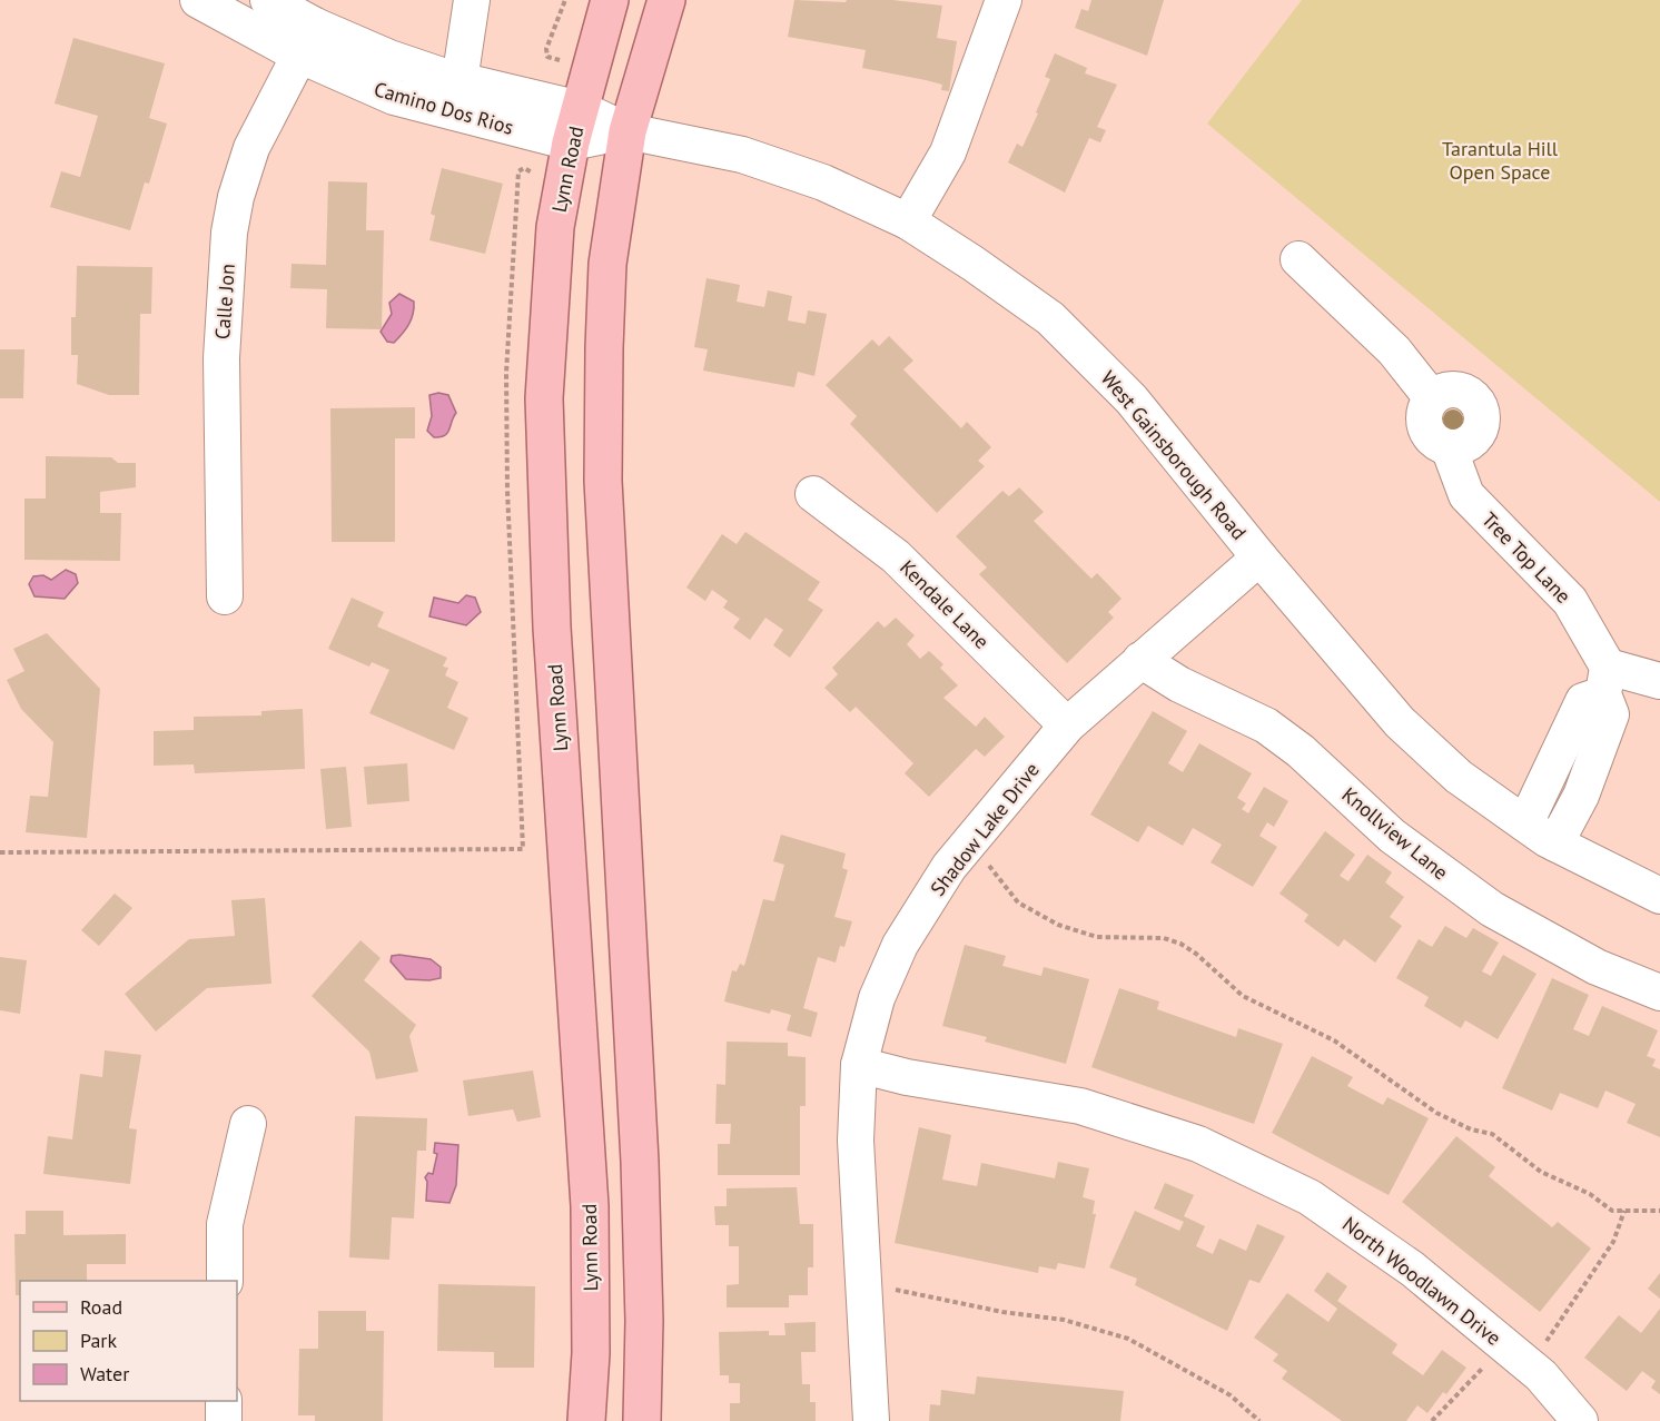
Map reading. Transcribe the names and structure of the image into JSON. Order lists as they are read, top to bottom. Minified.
{"streets":{"main road":["Lynn Road"],"street":["Camino Dos Rios","Calle Jon","West Gainsborough Road","Tree Top Lane","Kendale Lane","Shadow Lake Drive","Knollview Lane","North Woodlawn Drive"]},"crossings":[["Camino Dos Rios","Lynn Road"],["Camino Dos Rios","Calle Jon"],["Camino Dos Rios","West Gainsborough Road"],["Lynn Road","West Gainsborough Road"],["West Gainsborough Road","Tree Top Lane"],["West Gainsborough Road","Shadow Lake Drive"],["Kendale Lane","Shadow Lake Drive"],["Shadow Lake Drive","Knollview Lane"],["Shadow Lake Drive","North Woodlawn Drive"]],"parks":["Tarantula Hill Open Space"],"legend":["Road","Park","Water"]}
